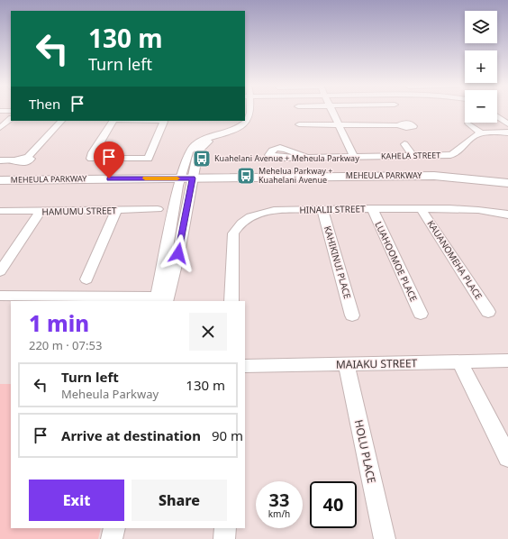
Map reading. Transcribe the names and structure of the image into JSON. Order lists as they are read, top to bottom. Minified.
{"streets":{"main road":["MEHEULA PARKWAY"],"street":["KAHELA STREET","HINALII STREET","HAMUMU STREET","KAUANOMEHA PLACE","LUAHOOMOE PLACE","KAHIKINUI PLACE","MAIAKU STREET","HOLU PLACE"]},"crossings":[["HINALII STREET","KAUANOMEHA PLACE"],["HINALII STREET","LUAHOOMOE PLACE"],["HINALII STREET","KAHIKINUI PLACE"],["MAIAKU STREET","HOLU PLACE"]],"places":{"bus stop":["Kuahelani Avenue + Meheula Parkway","Mehelua Parkway + Kuahelani Avenue"]},"page":{"map_buttons":["+","−"],"turn":["130 m","Turn left"],"then":"Then","heading":["1 min","220 m · 07:53"],"list":[{"name":"Turn left","note":"Meheula Parkway","value":"130 m"},{"name":"Arrive at destination","value":"90 m"}],"buttons":["Exit","Share"],"speed":"33 km/h","limit":"40"}}
